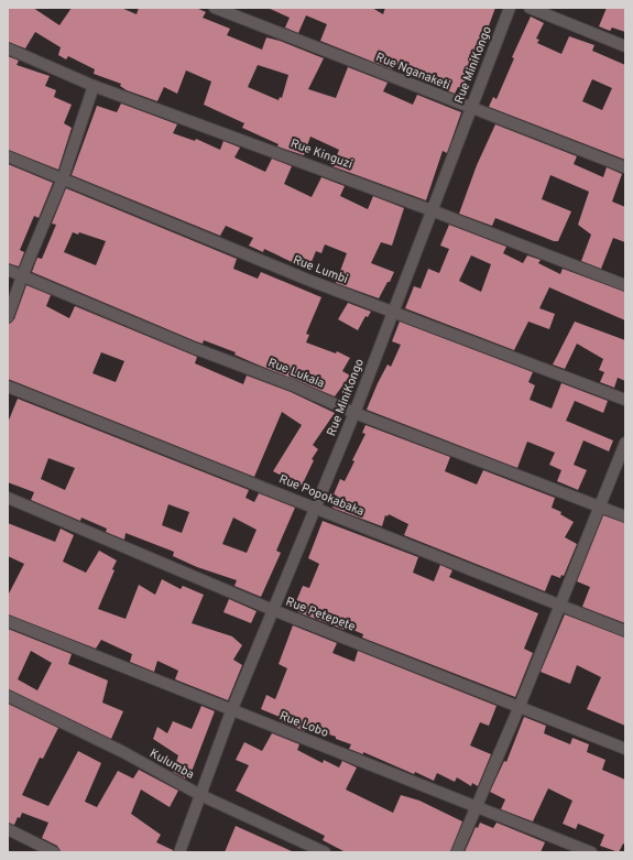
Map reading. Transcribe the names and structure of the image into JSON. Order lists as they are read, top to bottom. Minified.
{"streets":{"street":["Rue MiniKongo","Rue Nganaketi","Rue Kinguzi","Rue Lumbi","Rue Lukala","Rue Popokabaka","Rue Petepete","Rue Lobo","Kulumba"]},"crossings":[["Rue MiniKongo","Rue Nganaketi"],["Rue MiniKongo","Rue Kinguzi"],["Rue MiniKongo","Rue Lumbi"],["Rue MiniKongo","Rue Lukala"],["Rue MiniKongo","Rue Popokabaka"],["Rue MiniKongo","Rue Petepete"],["Rue MiniKongo","Rue Lobo"],["Rue MiniKongo","Kulumba"]]}
